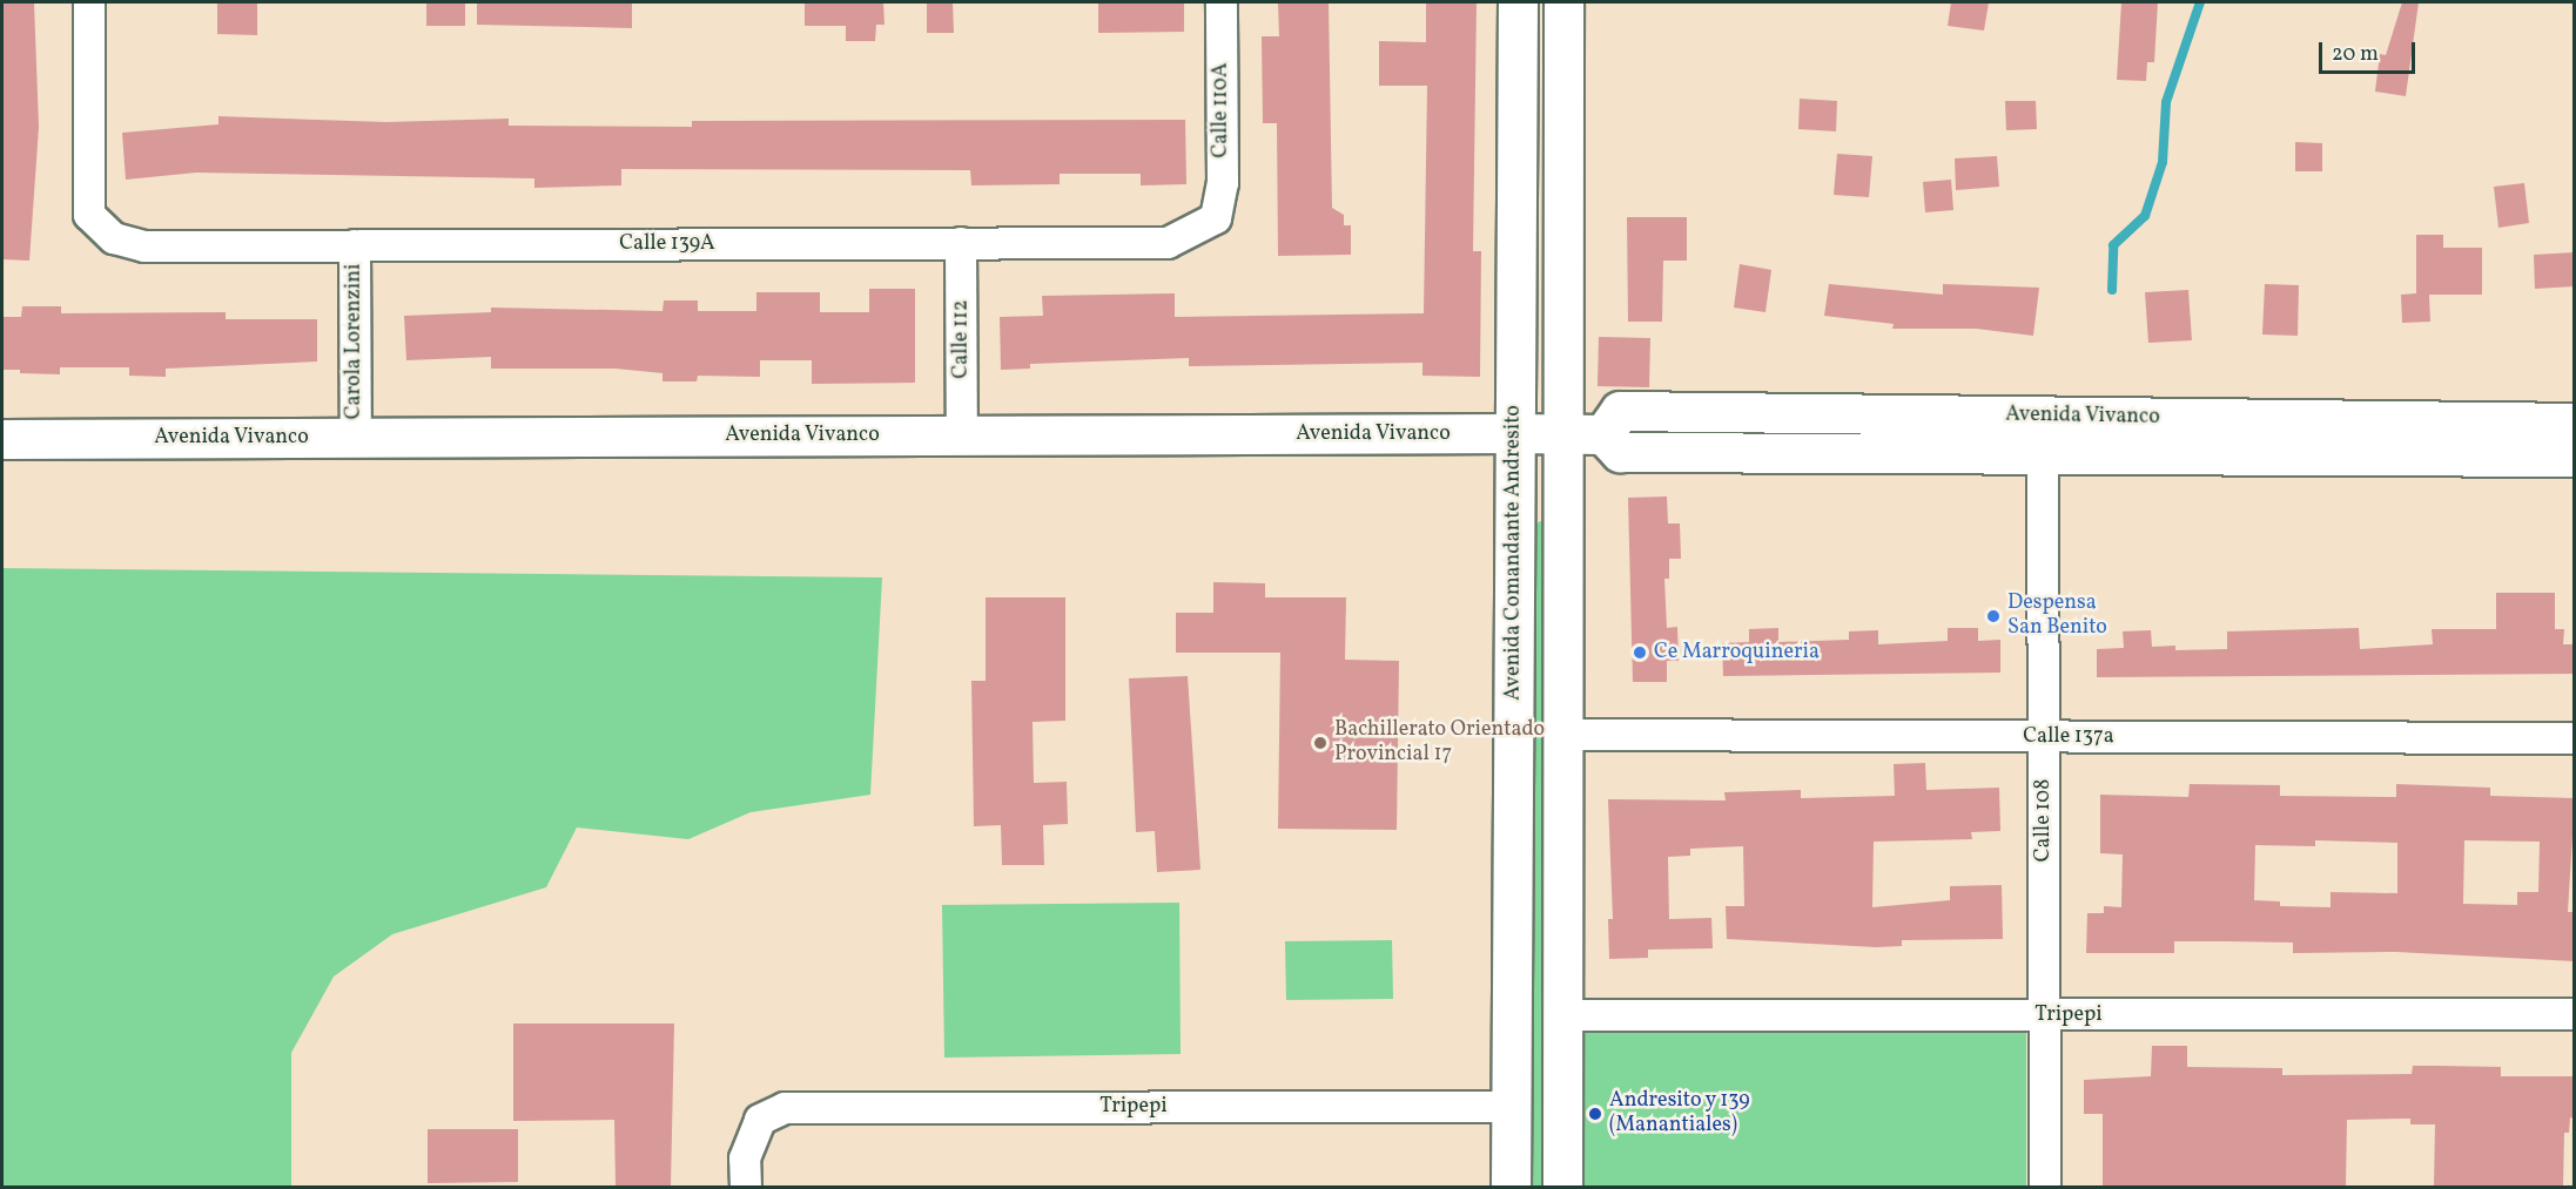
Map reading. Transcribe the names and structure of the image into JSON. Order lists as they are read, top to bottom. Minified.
{"streets":{"street":["Calle 110A","Calle 139A","Calle 112","Carola Lorenzini","Avenida Vivanco","Avenida Comandante Andresito","Calle 137a","Calle 108","Tripepi"]},"crossings":[["Calle 110A","Calle 139A"],["Calle 139A","Calle 112"],["Calle 139A","Carola Lorenzini"],["Calle 112","Avenida Vivanco"],["Carola Lorenzini","Avenida Vivanco"],["Avenida Vivanco","Avenida Comandante Andresito"],["Avenida Vivanco","Calle 108"],["Avenida Comandante Andresito","Tripepi"],["Calle 137a","Calle 108"],["Calle 108","Tripepi"]],"places":["Despensa San Benito","Ce Marroquineria","Bachillerato Orientado Provincial 17","Andresito y 139 (Manantiales)"],"scale_bar":"20 m"}
